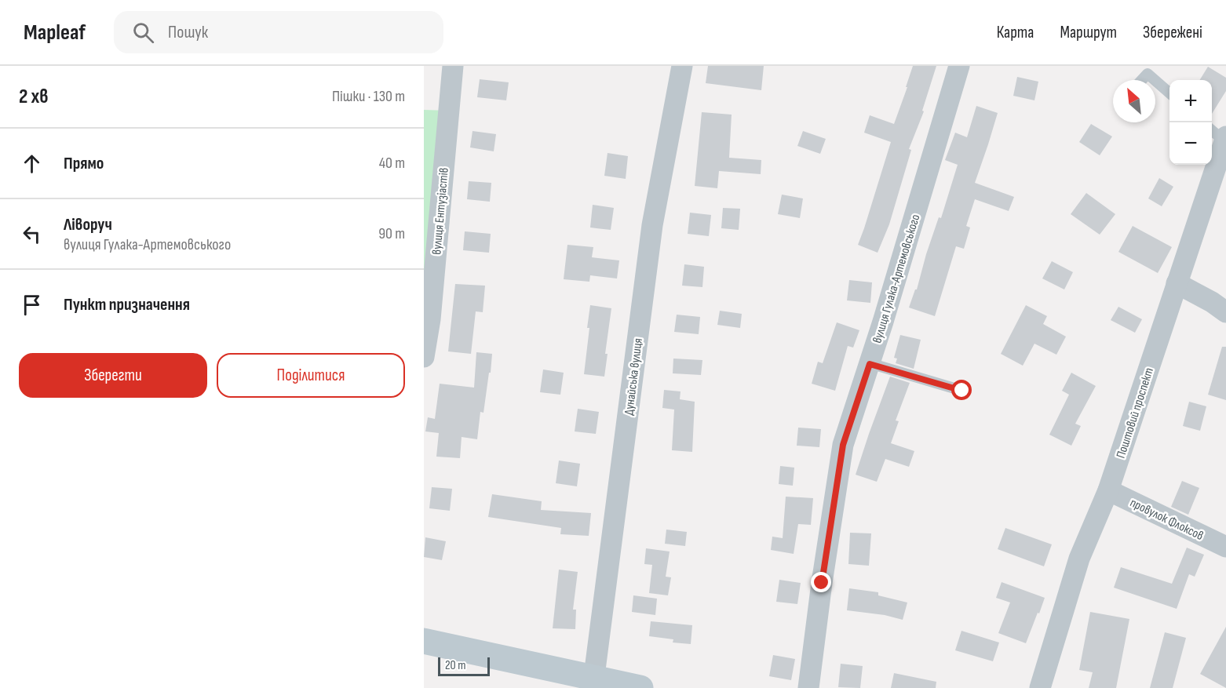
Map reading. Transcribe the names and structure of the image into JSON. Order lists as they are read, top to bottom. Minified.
{"streets":{"street":["вулиця Ентузіастів","вулиця Гулака-Артемовського","Дунайська вулиця","Поштовий проспект","провулок Флоксов"]},"crossings":[["Поштовий проспект","провулок Флоксов"]],"scale_bar":"20 m","north":"top left","page":{"header":"Mapleaf","search":"Пошук","nav":["Карта","Маршрут","Збережені"],"heading":["2 хв","Пішки · 130 m"],"map_buttons":["+","−"],"list":[["Прямо","40 m"],["Ліворуч","вулиця Гулака-Артемовського","90 m"],"Пункт призначення"],"buttons":["Зберегти","Поділитися"],"scale":"20 m"}}
